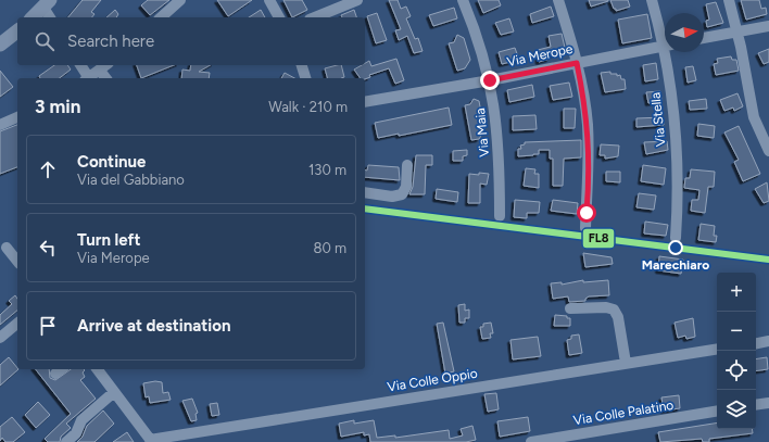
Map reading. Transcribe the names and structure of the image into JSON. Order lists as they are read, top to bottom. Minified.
{"streets":{"street":["Via Merope","Via Stella","Via Maia","Via Colle Oppio","Via Colle Palatino"]},"crossings":[["Via Merope","Via Maia"]],"places":["Marechiaro"],"lines":["transit line FL8"],"north":"right","page":{"search":"Search here","heading":["3 min","Walk · 210 m"],"list":[["Continue","Via del Gabbiano","130 m"],["Turn left","Via Merope","80 m"],"Arrive at destination"],"map_buttons":["+","−"]}}
